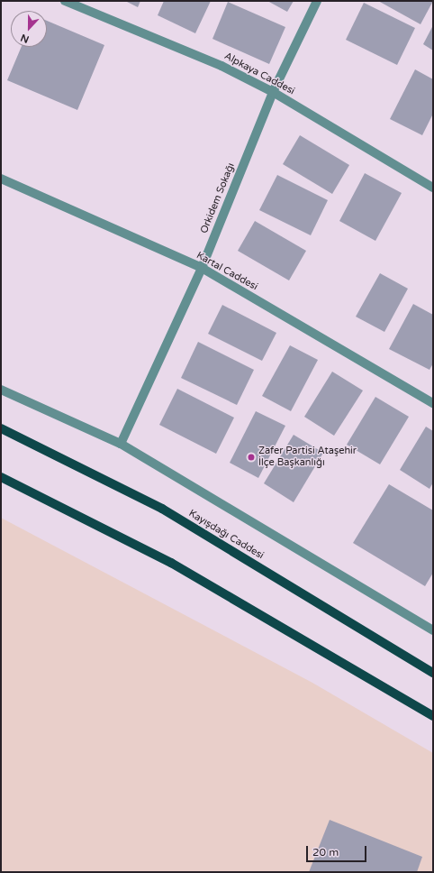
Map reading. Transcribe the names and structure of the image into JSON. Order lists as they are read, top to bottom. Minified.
{"streets":{"main road":["Kayışdağı Caddesi"],"street":["Alpkaya Caddesi","Orkidem Sokağı","Kartal Caddesi"]},"crossings":[["Alpkaya Caddesi","Orkidem Sokağı"],["Orkidem Sokağı","Kartal Caddesi"]],"places":["Zafer Partisi Ataşehir İlçe Başkanlığı"],"scale_bar":"20 m","north":"bottom"}
